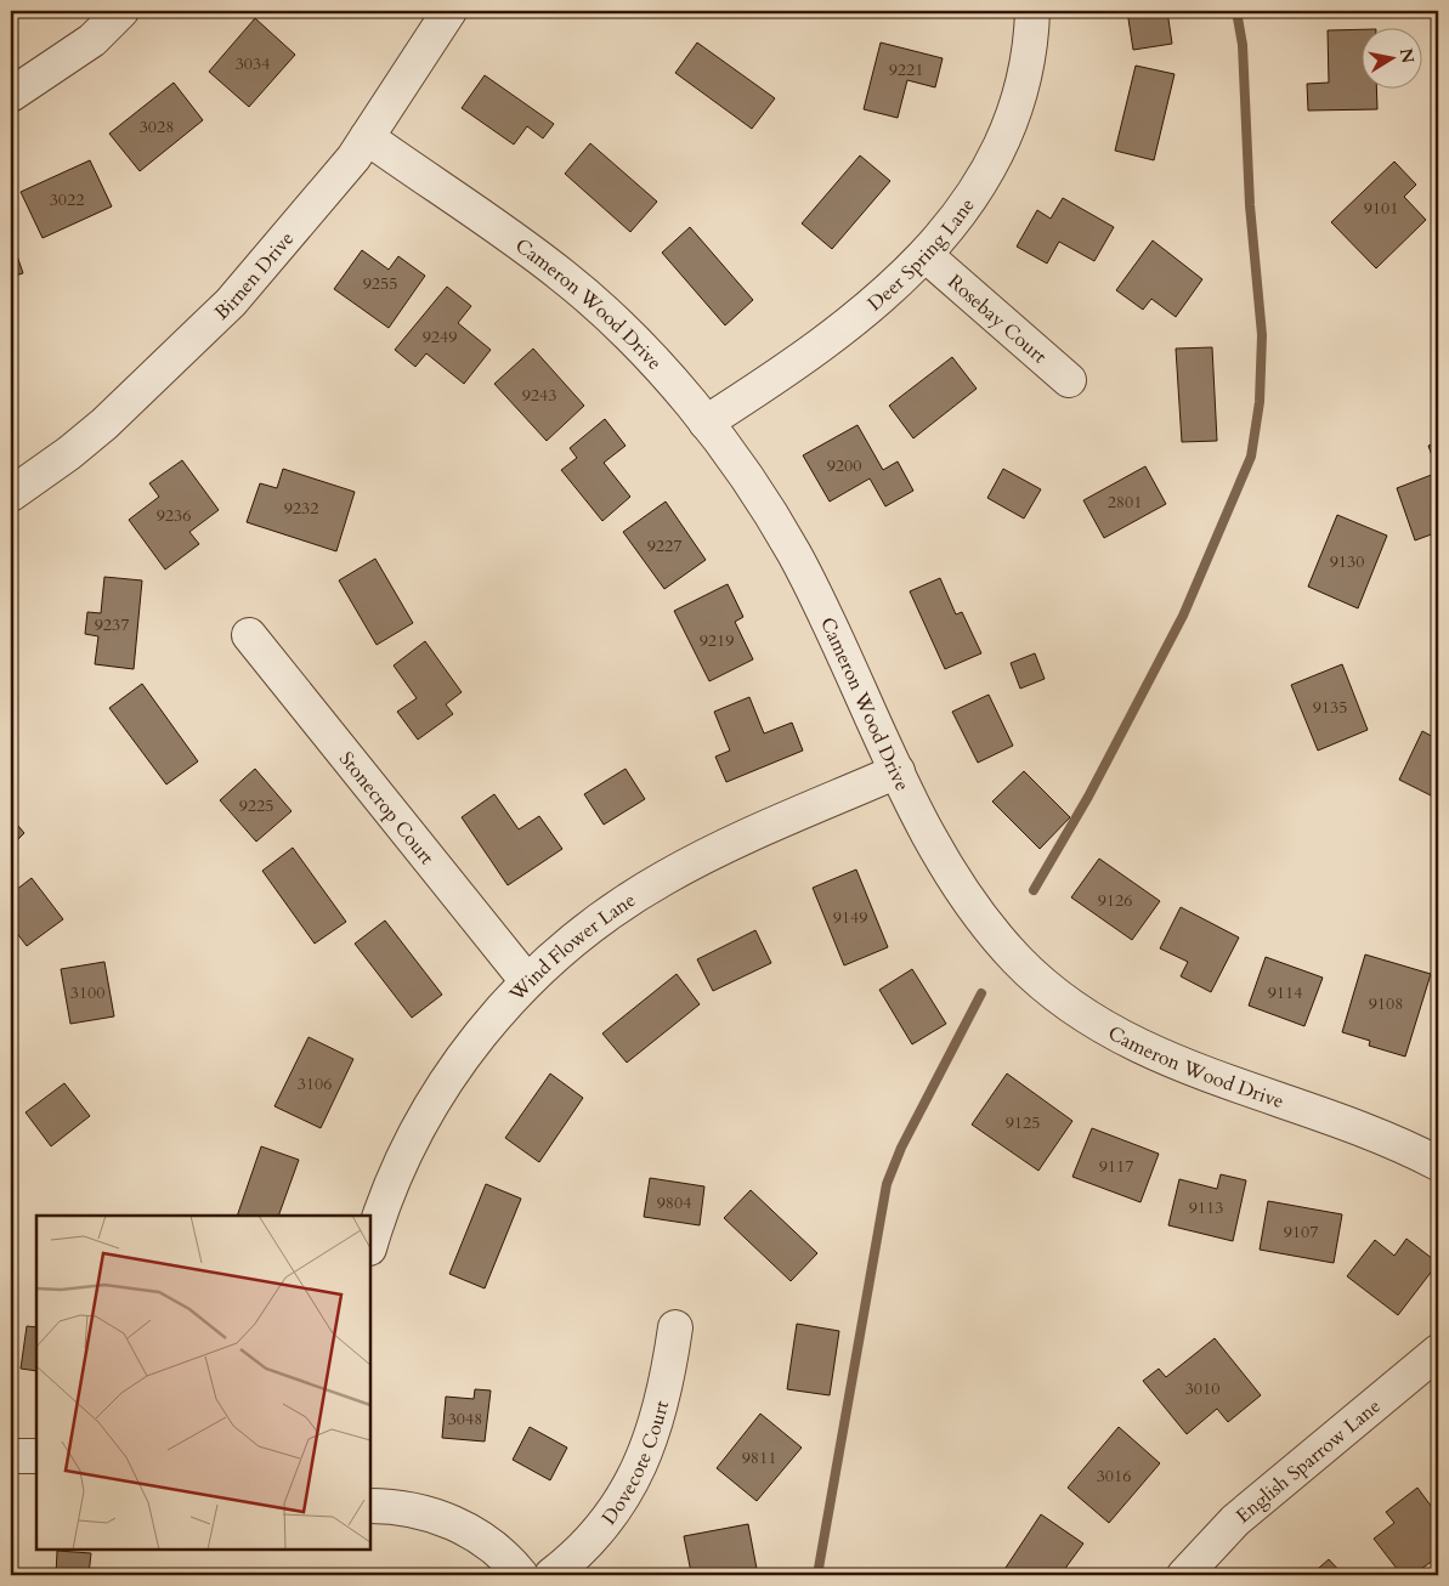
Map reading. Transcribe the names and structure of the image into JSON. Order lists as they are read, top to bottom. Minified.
{"streets":{"street":["Deer Spring Lane","Birnen Drive","Cameron Wood Drive","Rosebay Court","Stonecrop Court","Wind Flower Lane","Dovecote Court","English Sparrow Lane"]},"crossings":[["Deer Spring Lane","Cameron Wood Drive"],["Deer Spring Lane","Rosebay Court"],["Birnen Drive","Cameron Wood Drive"],["Cameron Wood Drive","Wind Flower Lane"],["Stonecrop Court","Wind Flower Lane"]],"house_numbers":["3034","9221","3028","3022","9101","9255","9249","9243","9200","2801","9232","9236","9227","9130","9237","9219","9135","9225","9126","9149","3100","9114","9108","3106","9125","9117","9804","9113","9107","3010","3048","9811","3016"],"north":"right"}
